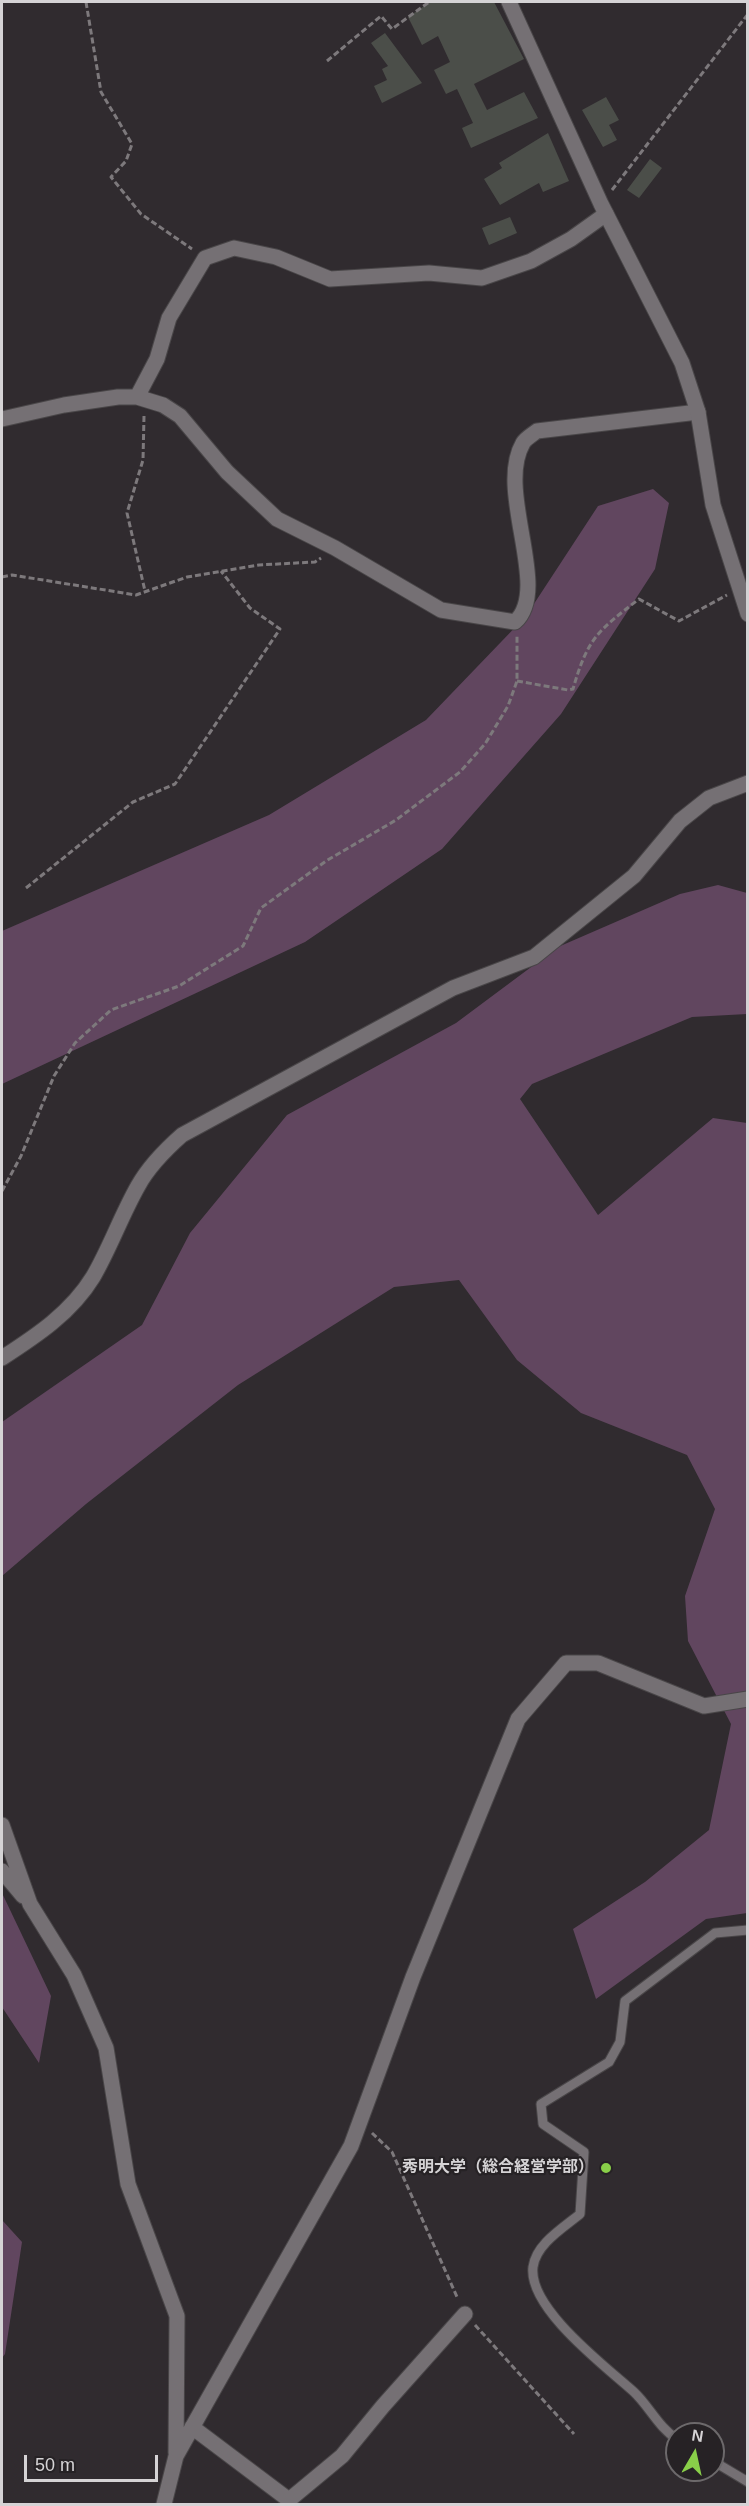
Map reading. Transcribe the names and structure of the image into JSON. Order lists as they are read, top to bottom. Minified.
{"places":["秀明大学（総合経営学部）"],"scale_bar":"50 m","north":"top"}
